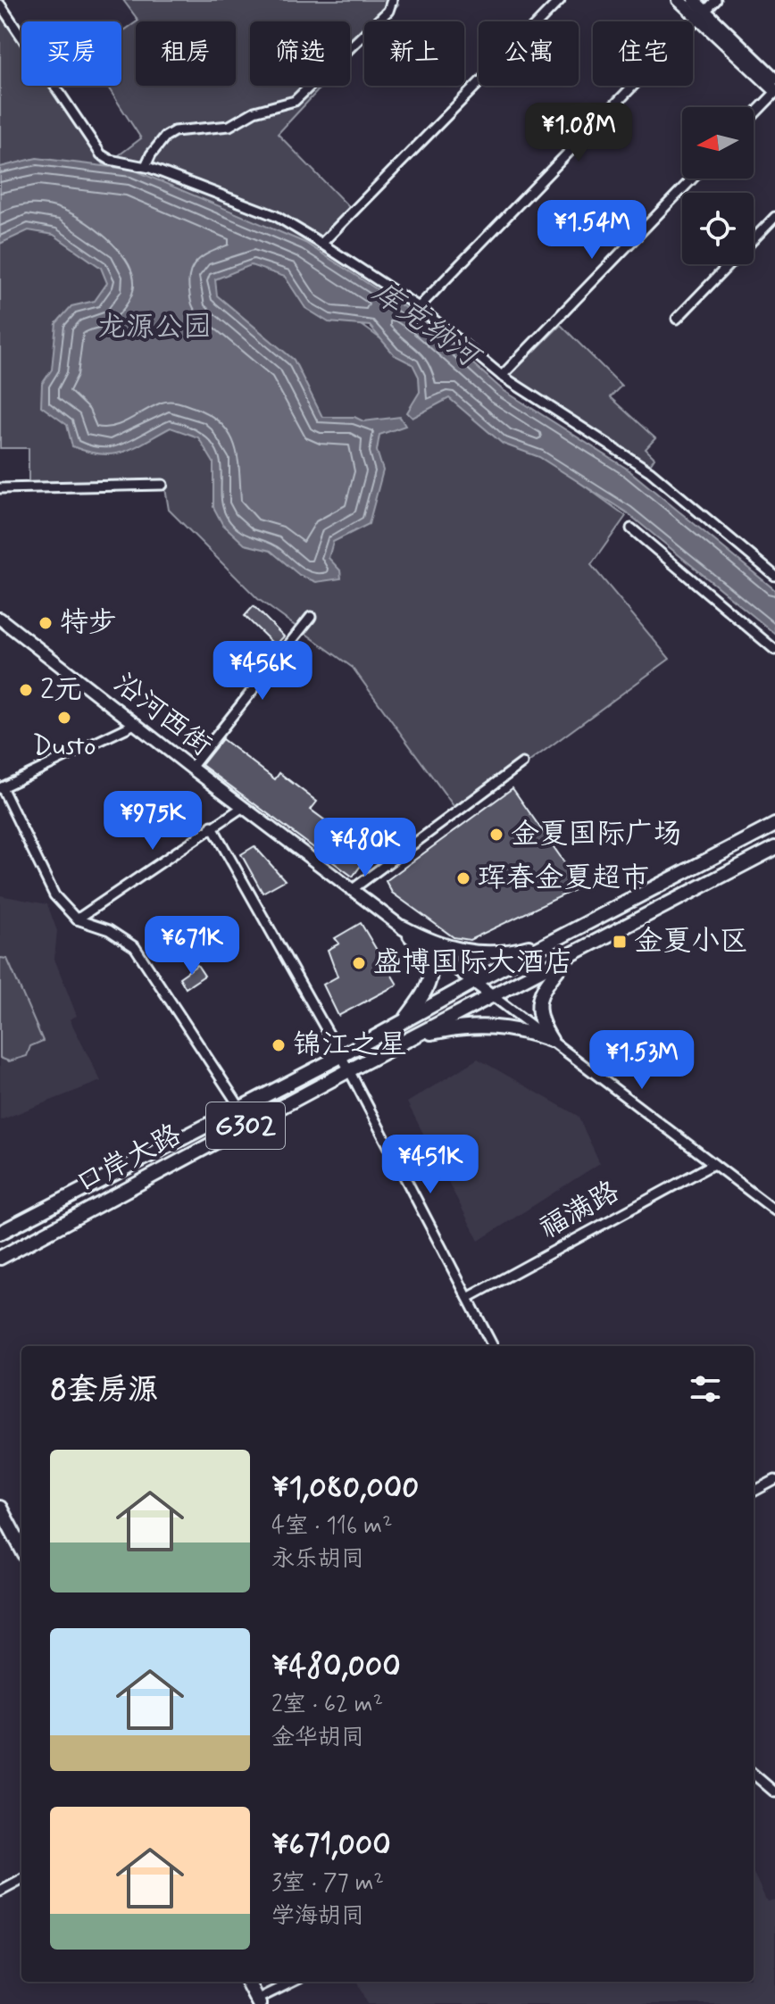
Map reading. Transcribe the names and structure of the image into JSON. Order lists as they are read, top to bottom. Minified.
{"streets":{"highway":["G302","口岸大路"],"main road":["沿河西街"],"street":["福满路"]},"crossings":[["沿河西街","口岸大路"],["沿河西街","福满路"]],"water":["库克纳河"],"parks":["龙源公园"],"places":{"other":["特步","2元","Dusto","金夏国际广场","珲春金夏超市","盛博国际大酒店","锦江之星"],"transit":["金夏小区"]},"north":"left","page":{"chip":["买房","租房","筛选","新上","公寓","住宅"],"price":["¥1.08M","¥1.54M","¥456K","¥975K","¥480K","¥671K","¥1.53M","¥451K"],"heading":"8套房源","list":[{"name":"¥1,080,000","note":"4室 · 116 m² · 永乐胡同"},{"name":"¥480,000","note":"2室 · 62 m² · 金华胡同"},{"name":"¥671,000","note":"3室 · 77 m² · 学海胡同"}]}}
